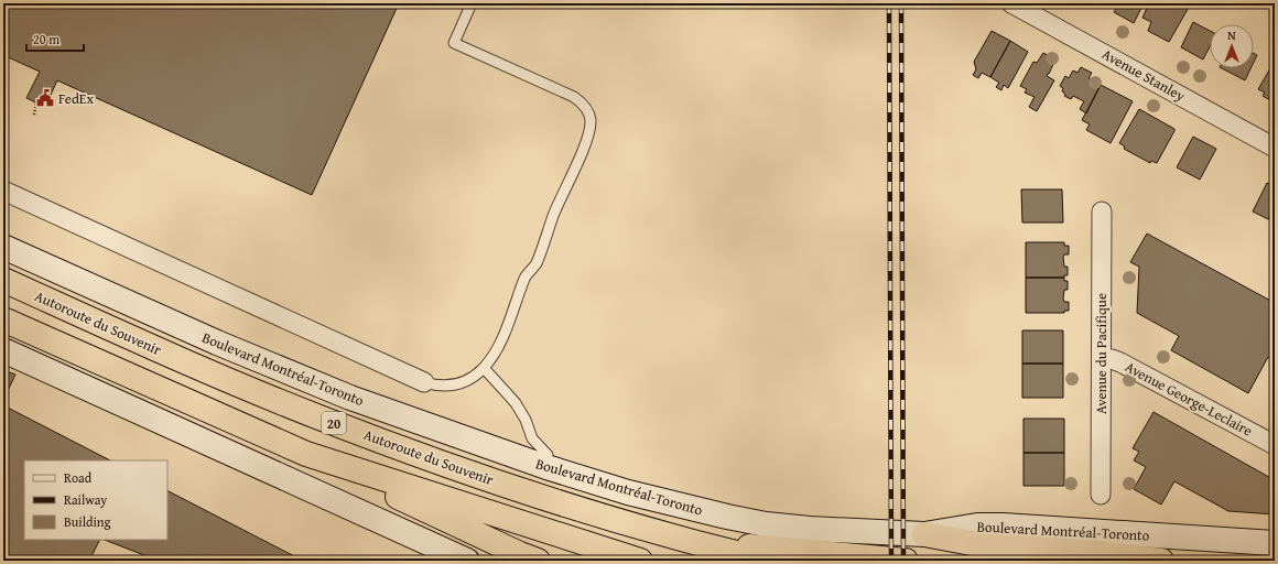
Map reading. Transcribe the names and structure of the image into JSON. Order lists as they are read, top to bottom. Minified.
{"streets":{"highway":["Autoroute du Souvenir","20"],"main road":["Boulevard Montréal-Toronto"],"street":["Avenue Stanley","Avenue du Pacifique","Avenue George-Leclaire"]},"crossings":[["Avenue du Pacifique","Avenue George-Leclaire"]],"places":{"public building":["FedEx"]},"legend":["Road","Railway","Building"],"scale_bar":"20 m","north":"top"}
